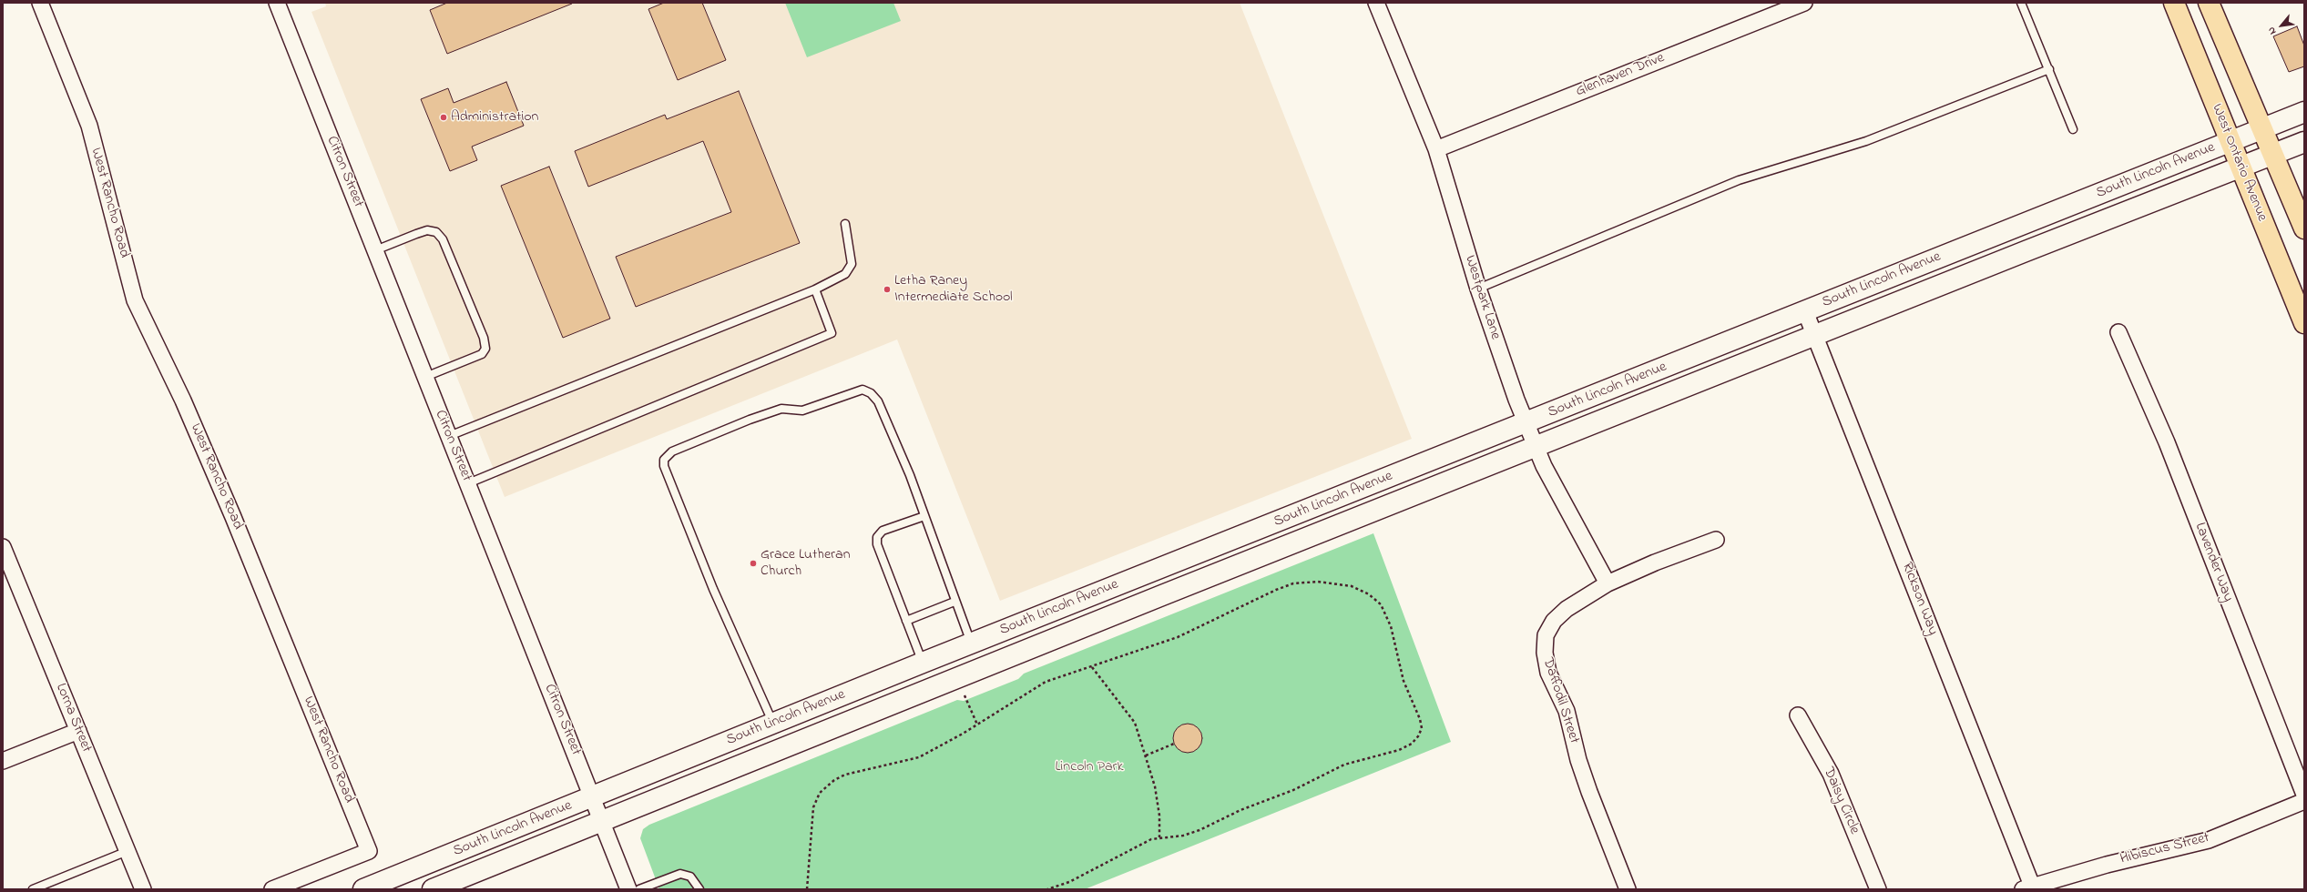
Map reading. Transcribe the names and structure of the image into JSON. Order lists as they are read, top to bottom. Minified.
{"streets":{"main road":["West Ontario Avenue","South Lincoln Avenue"],"street":["Glenhaven Drive","Citron Street","West Rancho Road","Westpark Lane","Lavender Way","Rickson Way","Daffodil Street","Lorna Street","Daisy Circle","Hibiscus Street"]},"crossings":[["Glenhaven Drive","Westpark Lane"],["West Ontario Avenue","South Lincoln Avenue"],["South Lincoln Avenue","Citron Street"],["South Lincoln Avenue","Westpark Lane"],["South Lincoln Avenue","Rickson Way"],["Westpark Lane","Daffodil Street"],["Rickson Way","Hibiscus Street"]],"parks":["Lincoln Park"],"places":["Administration","Letha Raney Intermediate School","Grace Lutheran Church"],"north":"bottom left"}
